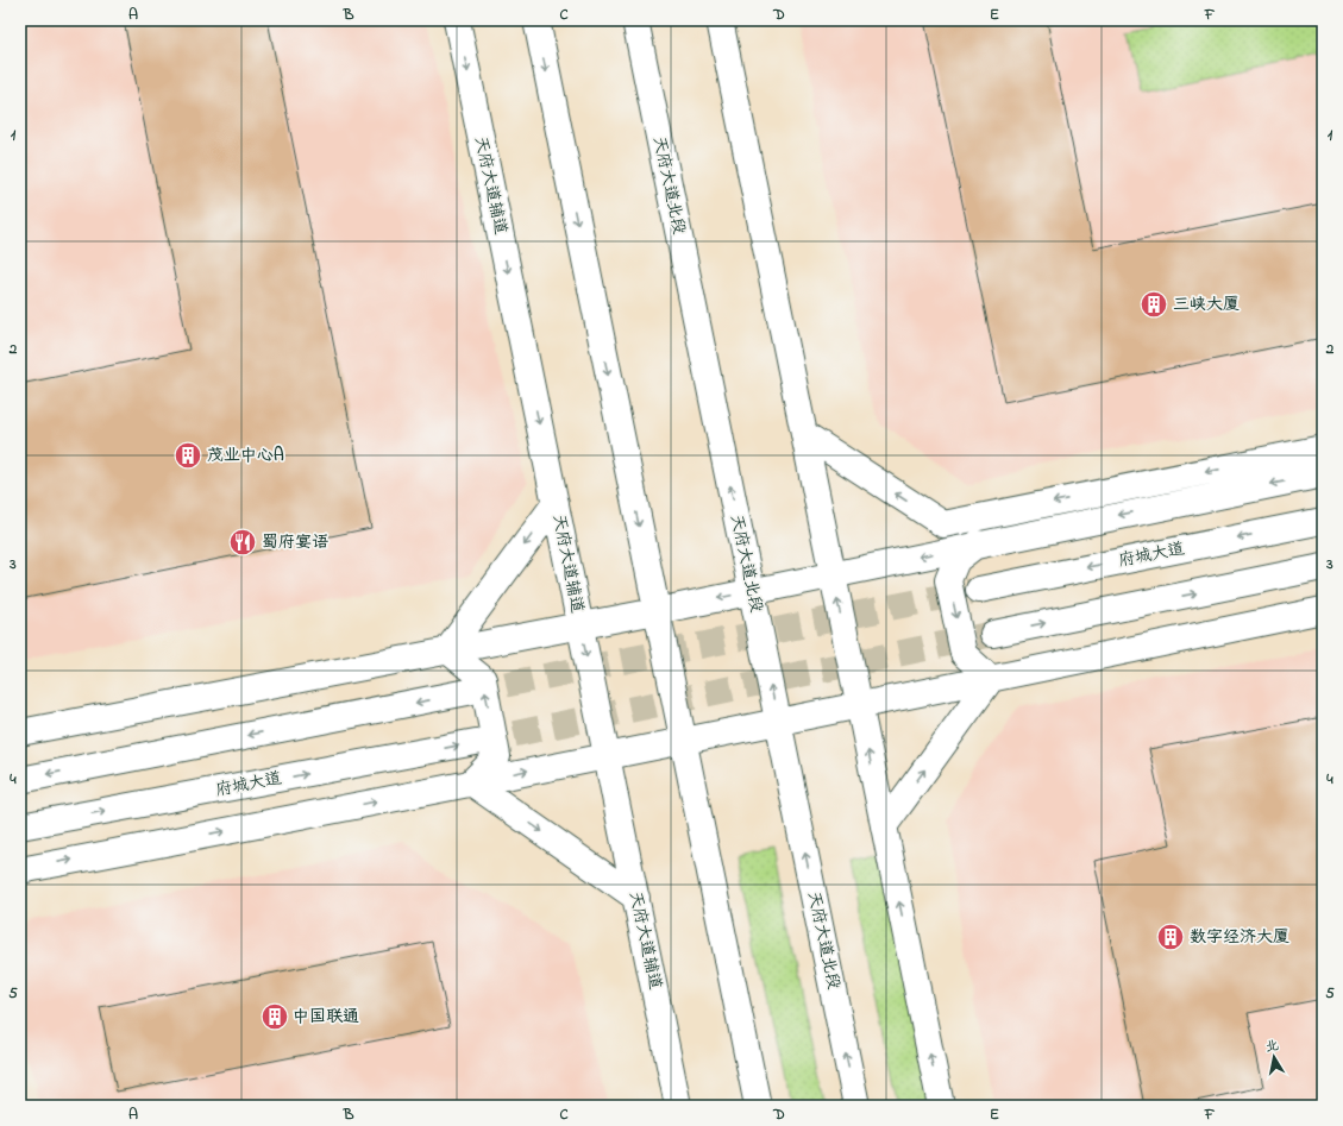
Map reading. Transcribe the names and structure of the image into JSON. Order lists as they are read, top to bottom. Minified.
{"streets":{"street":["天府大道辅道","天府大道北段","府城大道"]},"places":{"building":["三峡大厦","茂业中心A","数字经济大厦","中国联通"],"restaurant":["蜀府宴语"]},"north":"top","grid":{"columns":["A","B","C","D","E","F"],"rows":["1","2","3","4","5"]}}
